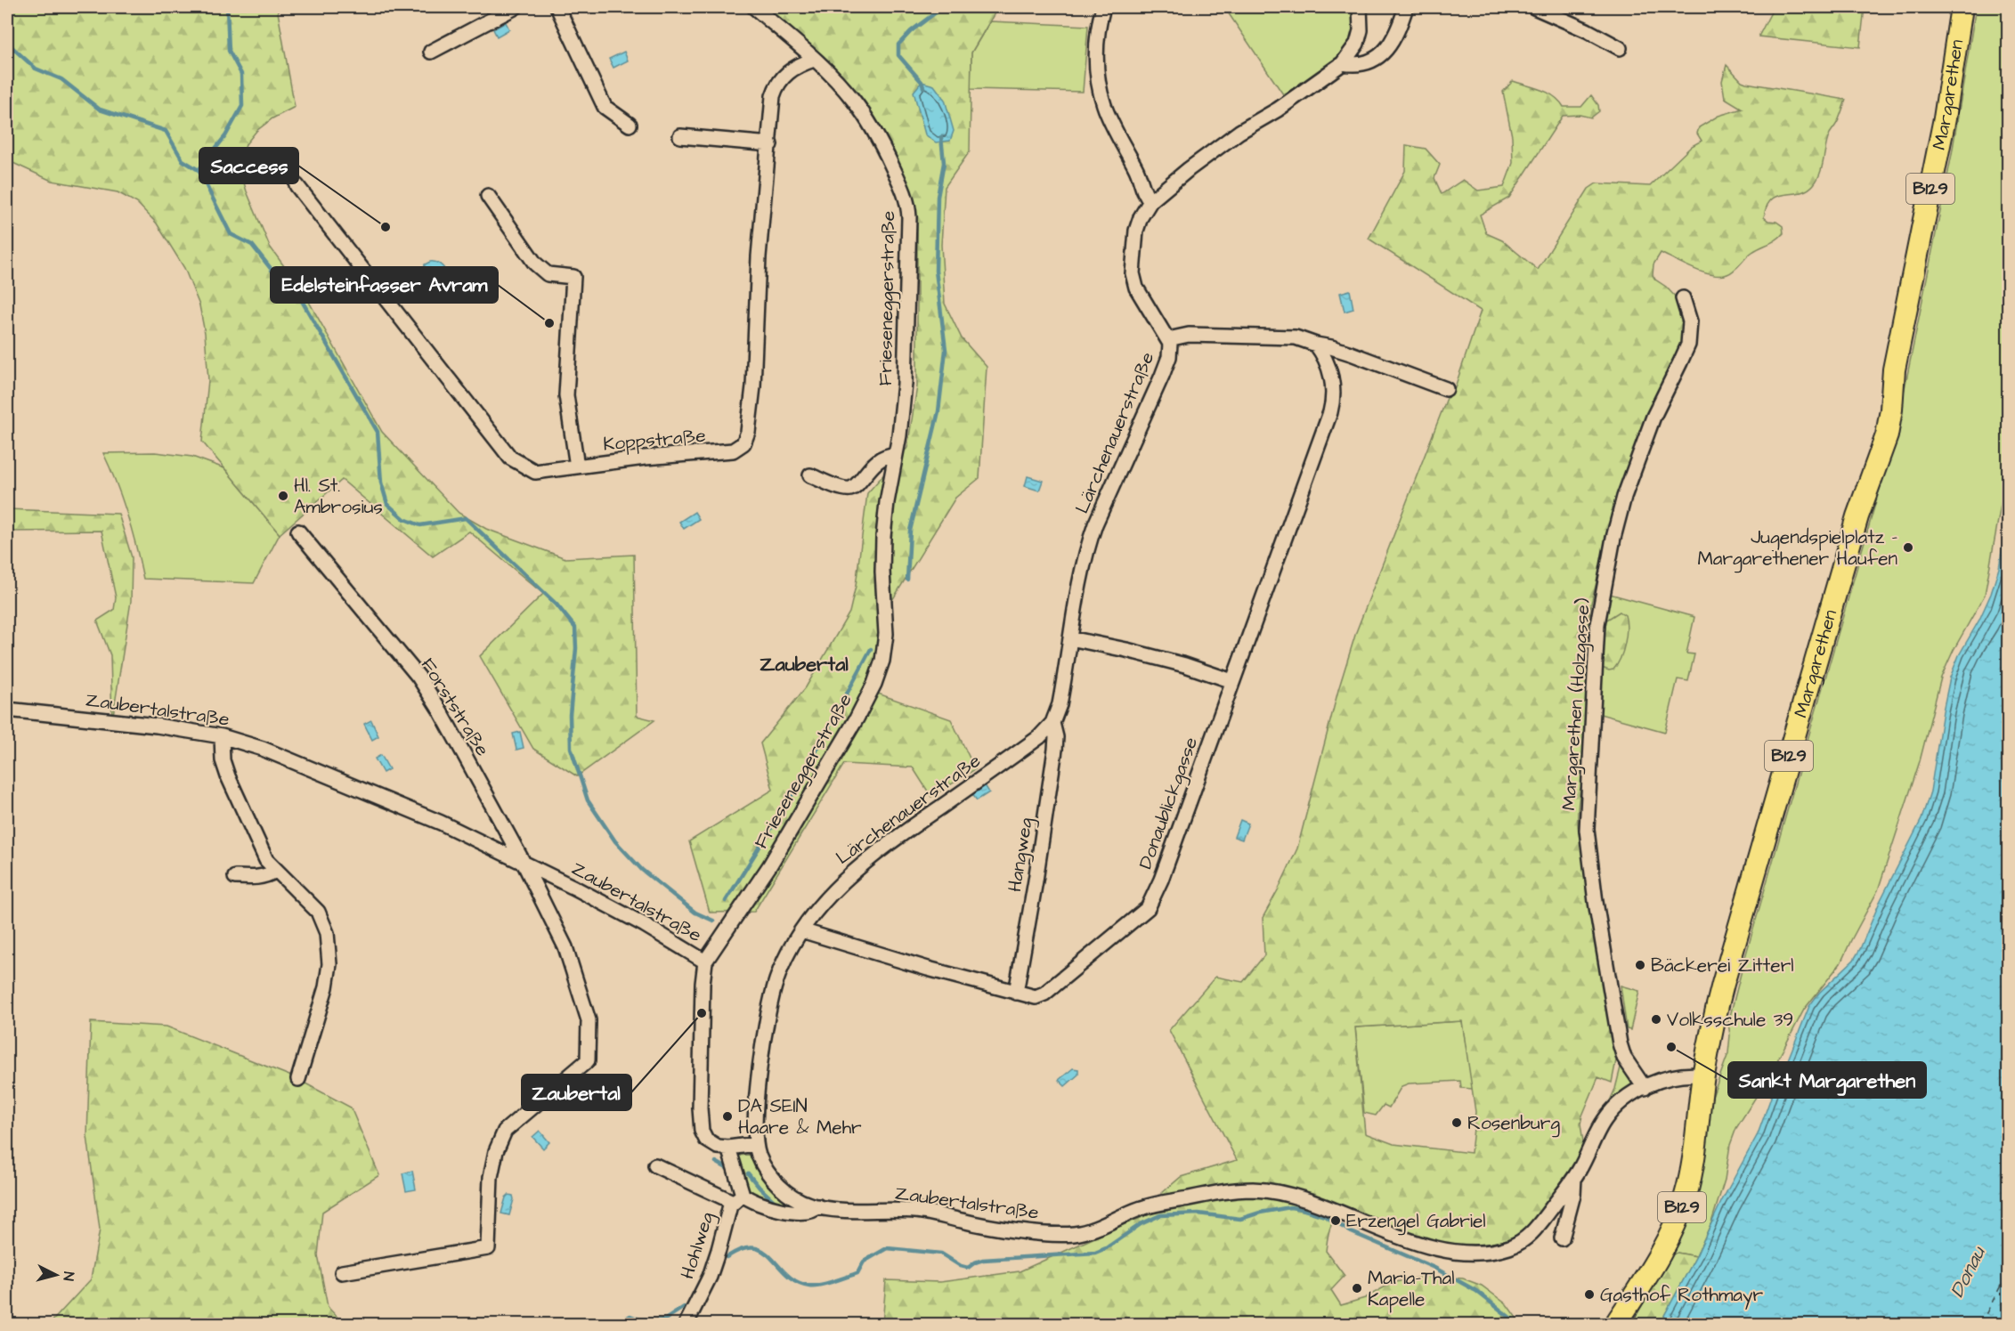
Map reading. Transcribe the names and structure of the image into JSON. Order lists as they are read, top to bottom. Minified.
{"streets":{"main road":["Margarethen","B129"],"street":["Frieseneggerstraße","Lärchenauerstraße","Koppstraße","Margarethen (Holzgasse)","Forststraße","Zaubertalstraße","Donaublickgasse","Hangweg","Hohlweg"]},"crossings":[["Margarethen","B129"],["Margarethen","Zaubertalstraße"],["B129","Zaubertalstraße"],["Frieseneggerstraße","Koppstraße"],["Frieseneggerstraße","Zaubertalstraße"],["Lärchenauerstraße","Zaubertalstraße"],["Lärchenauerstraße","Donaublickgasse"],["Lärchenauerstraße","Hangweg"],["Margarethen (Holzgasse)","Zaubertalstraße"],["Forststraße","Zaubertalstraße"],["Zaubertalstraße","Hohlweg"],["Donaublickgasse","Hangweg"]],"districts":["Zaubertal"],"water":["Donau"],"places":["Saccess","Edelsteinfasser Avram","Hl. St. Ambrosius","Jugendspielplatz - Margarethener Haufen","Bäckerei Zitterl","Zaubertal","Volksschule 39","Sankt Margarethen","DA SEIN Haare & Mehr","Rosenburg","Erzengel Gabriel","Maria-Thal Kapelle","Gasthof Rothmayr"],"north":"right"}
